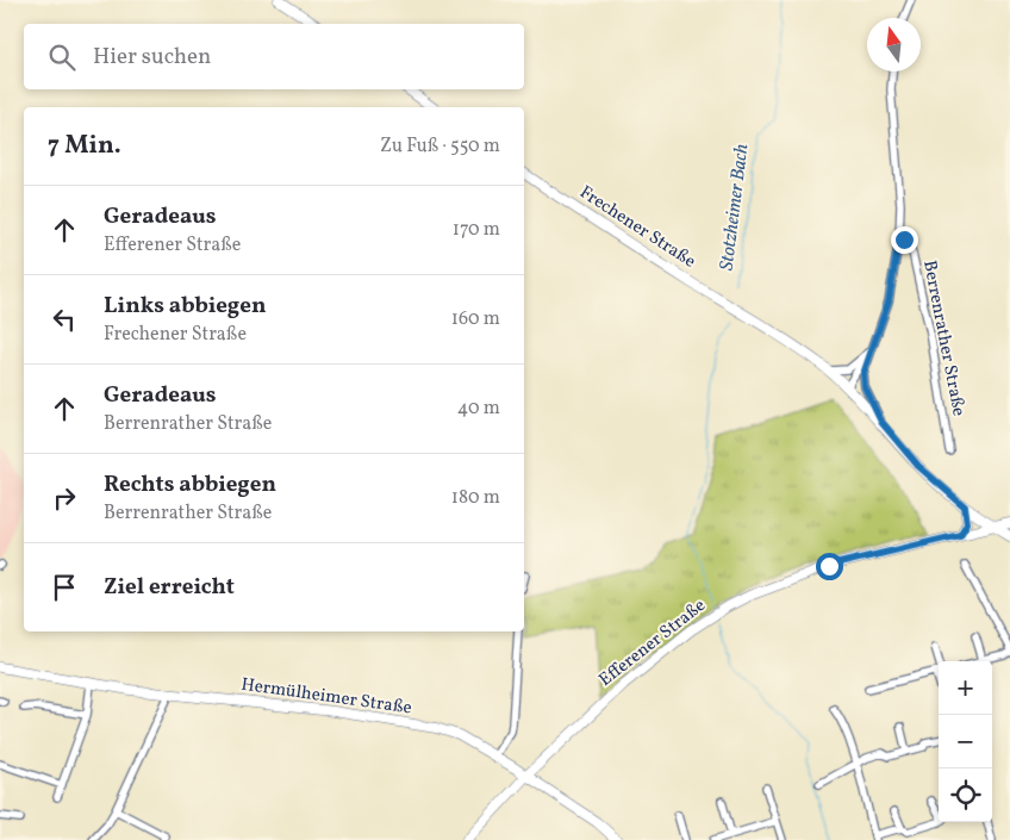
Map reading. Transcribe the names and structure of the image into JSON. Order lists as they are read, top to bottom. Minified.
{"streets":{"street":["Frechener Straße","Berrenrather Straße","Efferener Straße","Hermülheimer Straße"]},"crossings":[["Frechener Straße","Berrenrather Straße"],["Frechener Straße","Efferener Straße"],["Efferener Straße","Hermülheimer Straße"]],"water":["Stotzheimer Bach"],"north":"top","page":{"search":"Hier suchen","heading":["7 Min.","Zu Fuß · 550 m"],"list":[["Geradeaus","Efferener Straße","170 m"],["Links abbiegen","Frechener Straße","160 m"],["Geradeaus","Berrenrather Straße","40 m"],["Rechts abbiegen","Berrenrather Straße","180 m"],"Ziel erreicht"],"map_buttons":["+","−"]}}
